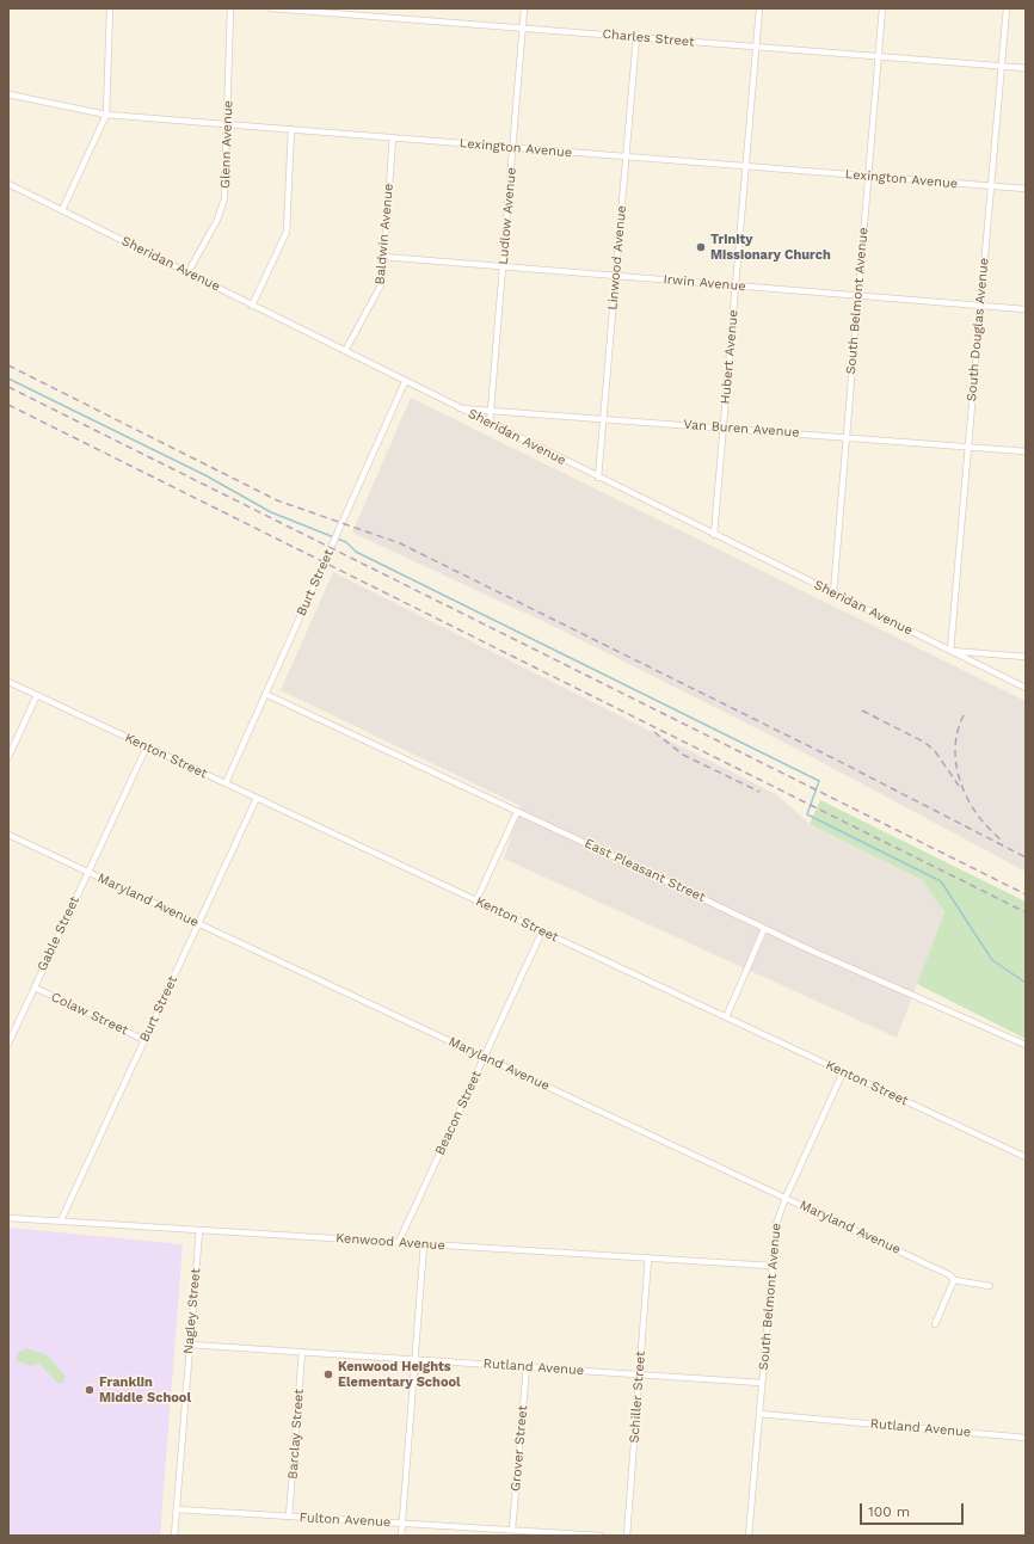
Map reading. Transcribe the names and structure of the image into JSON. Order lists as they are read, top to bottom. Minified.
{"streets":{"street":["Charles Street","Glenn Avenue","Lexington Avenue","Ludlow Avenue","Baldwin Avenue","Linwood Avenue","Sheridan Avenue","Irwin Avenue","South Belmont Avenue","South Douglas Avenue","Hubert Avenue","Van Buren Avenue","Burt Street","Kenton Street","East Pleasant Street","Maryland Avenue","Gable Street","Colaw Street","Beacon Street","Kenwood Avenue","Nagley Street","Rutland Avenue","Schiller Street","Barclay Street","Grover Street","Fulton Avenue"]},"crossings":[["Charles Street","Ludlow Avenue"],["Charles Street","Linwood Avenue"],["Charles Street","South Belmont Avenue"],["Charles Street","South Douglas Avenue"],["Charles Street","Hubert Avenue"],["Glenn Avenue","Lexington Avenue"],["Glenn Avenue","Sheridan Avenue"],["Lexington Avenue","Ludlow Avenue"],["Lexington Avenue","Baldwin Avenue"],["Lexington Avenue","Linwood Avenue"],["Lexington Avenue","South Belmont Avenue"],["Lexington Avenue","South Douglas Avenue"],["Lexington Avenue","Hubert Avenue"],["Ludlow Avenue","Sheridan Avenue"],["Ludlow Avenue","Irwin Avenue"],["Ludlow Avenue","Van Buren Avenue"],["Baldwin Avenue","Sheridan Avenue"],["Baldwin Avenue","Irwin Avenue"],["Linwood Avenue","Sheridan Avenue"],["Linwood Avenue","Irwin Avenue"],["Linwood Avenue","Van Buren Avenue"],["Sheridan Avenue","South Belmont Avenue"],["Sheridan Avenue","South Douglas Avenue"],["Sheridan Avenue","Hubert Avenue"],["Sheridan Avenue","Van Buren Avenue"],["Sheridan Avenue","Burt Street"],["Irwin Avenue","South Belmont Avenue"],["Irwin Avenue","South Douglas Avenue"],["Irwin Avenue","Hubert Avenue"],["South Belmont Avenue","Van Buren Avenue"],["South Belmont Avenue","Kenton Street"],["South Belmont Avenue","Maryland Avenue"],["South Belmont Avenue","Kenwood Avenue"],["South Belmont Avenue","Rutland Avenue"],["South Douglas Avenue","Van Buren Avenue"],["Hubert Avenue","Van Buren Avenue"],["Burt Street","Kenton Street"],["Burt Street","East Pleasant Street"],["Burt Street","Maryland Avenue"],["Burt Street","Colaw Street"],["Burt Street","Kenwood Avenue"],["Kenton Street","Gable Street"],["Kenton Street","Beacon Street"],["Maryland Avenue","Gable Street"],["Maryland Avenue","Beacon Street"],["Gable Street","Colaw Street"],["Beacon Street","Kenwood Avenue"],["Kenwood Avenue","Nagley Street"],["Kenwood Avenue","Schiller Street"],["Nagley Street","Rutland Avenue"],["Nagley Street","Fulton Avenue"],["Rutland Avenue","Schiller Street"],["Rutland Avenue","Barclay Street"],["Rutland Avenue","Grover Street"],["Barclay Street","Fulton Avenue"],["Grover Street","Fulton Avenue"]],"places":["Trinity Missionary Church","Kenwood Heights Elementary School","Franklin Middle School"],"scale_bar":"100 m"}
